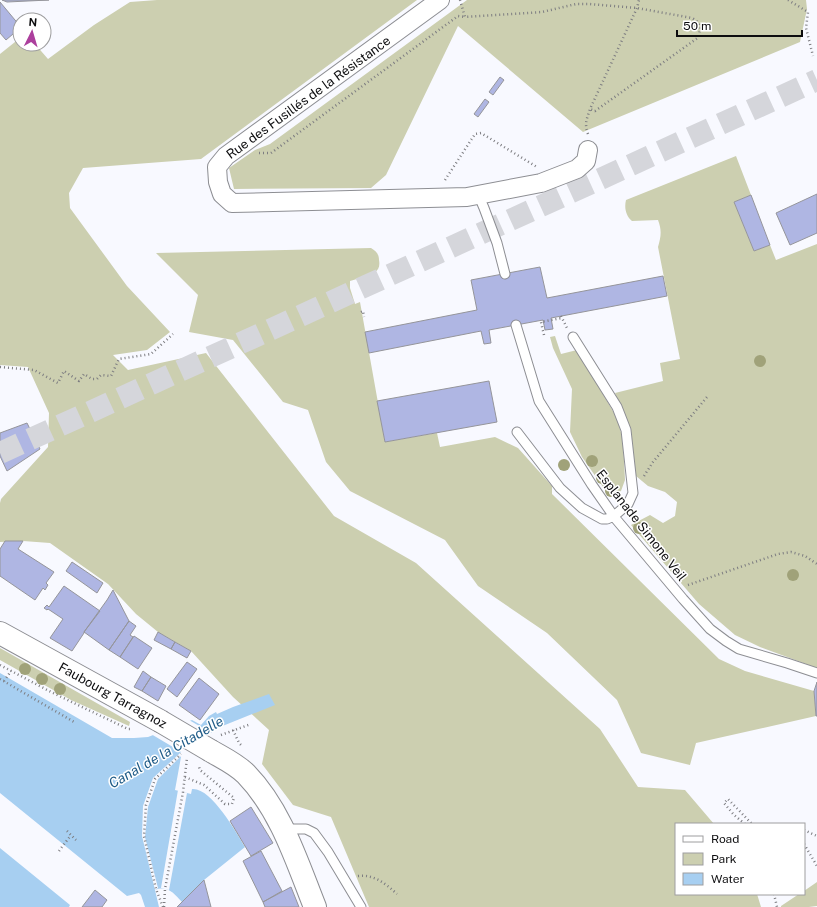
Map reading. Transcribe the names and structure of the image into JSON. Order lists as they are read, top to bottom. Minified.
{"streets":{"main road":["Faubourg Tarragnoz"],"street":["Rue des Fusillés de la Résistance"],"lane":["Esplanade Simone Veil"]},"water":["Canal de la Citadelle"],"legend":["Road","Park","Water"],"scale_bar":"50 m","north":"top"}
